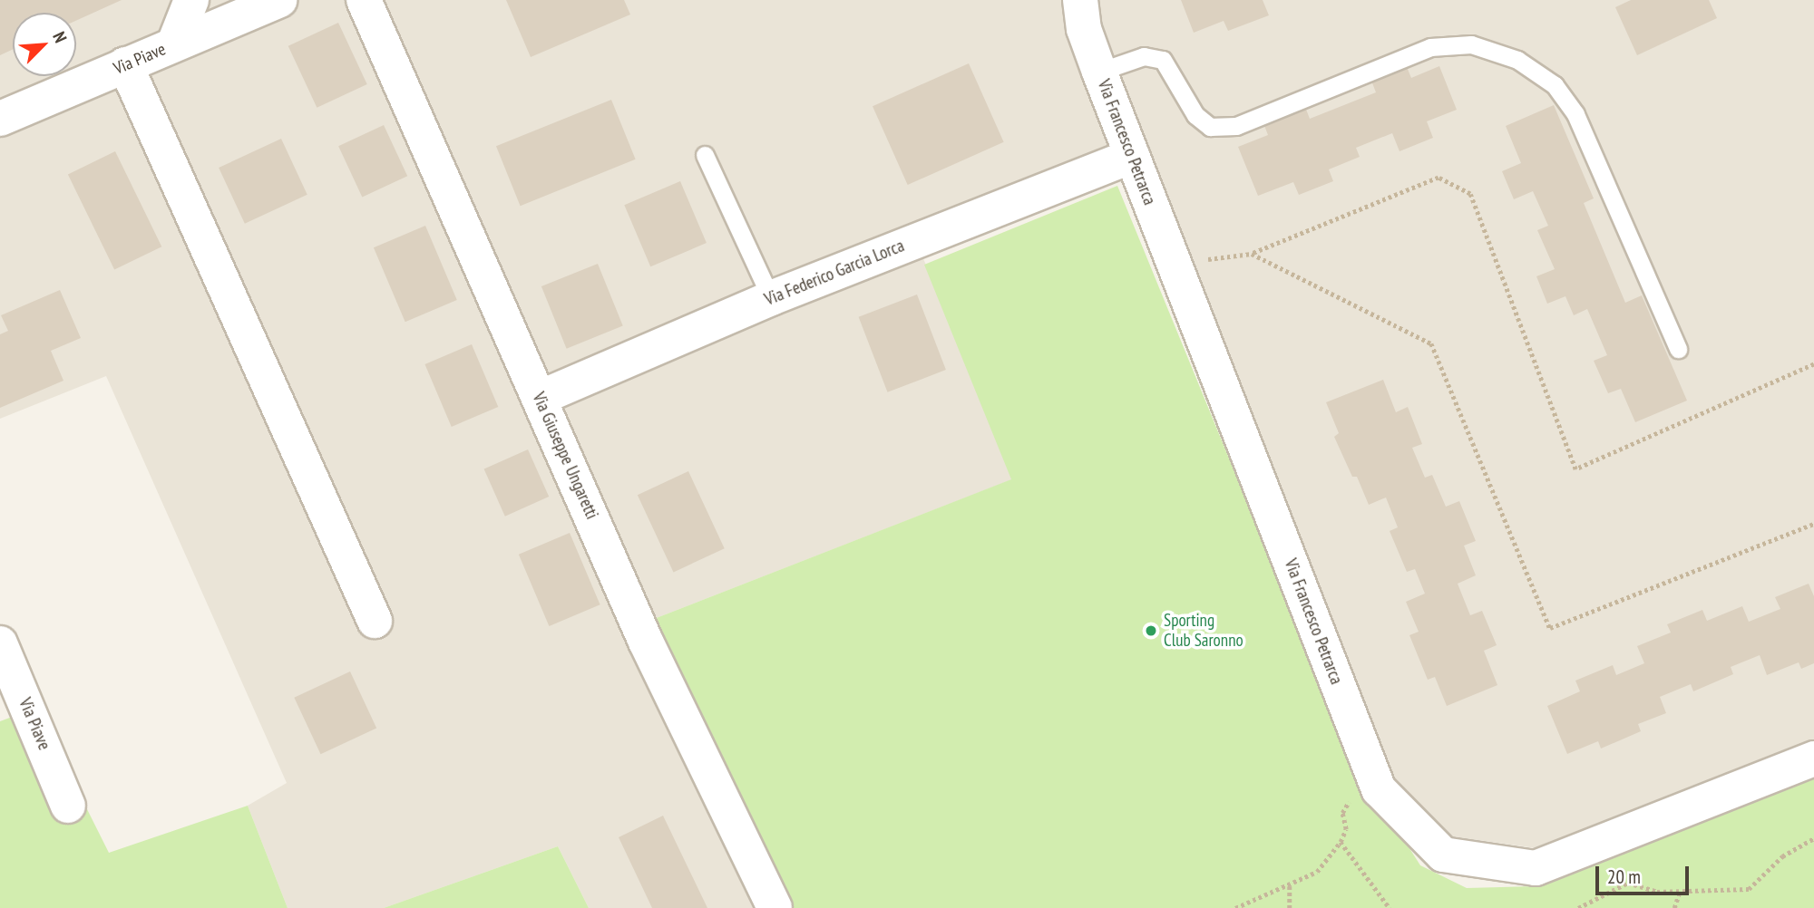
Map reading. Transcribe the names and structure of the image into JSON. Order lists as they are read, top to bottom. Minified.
{"streets":{"street":["Via Piave","Via Francesco Petrarca","Via Federico Garcia Lorca","Via Giuseppe Ungaretti"]},"crossings":[["Via Francesco Petrarca","Via Federico Garcia Lorca"],["Via Federico Garcia Lorca","Via Giuseppe Ungaretti"]],"places":["Sporting Club Saronno"],"scale_bar":"20 m","north":"top right"}
